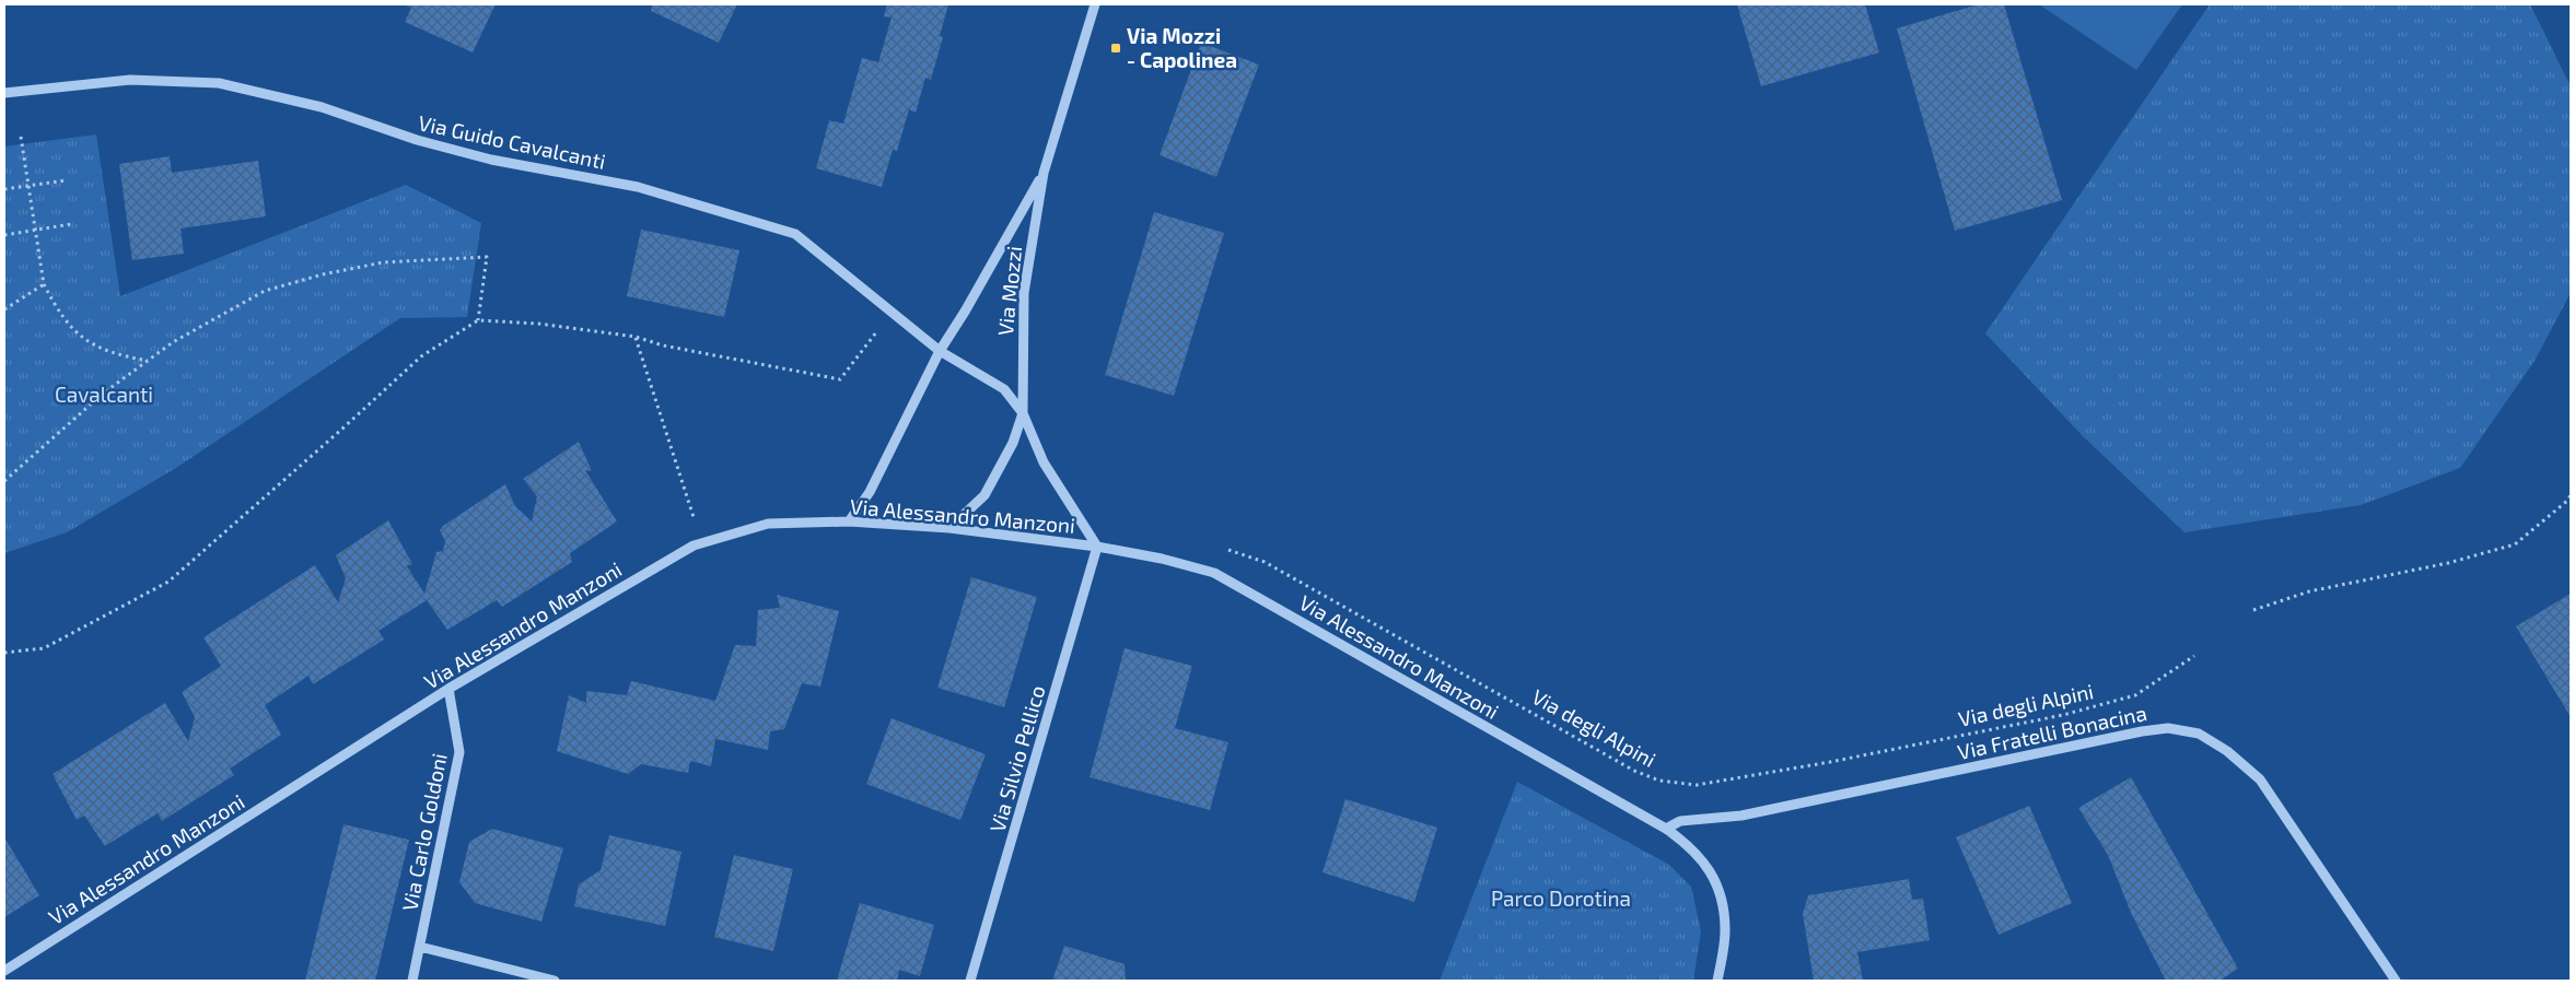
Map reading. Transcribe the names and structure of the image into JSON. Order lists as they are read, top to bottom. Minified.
{"streets":{"street":["Via Guido Cavalcanti","Via Mozzi","Via Alessandro Manzoni","Via Fratelli Bonacina","Via Silvio Pellico","Via Carlo Goldoni"],"path":["Via degli Alpini"]},"crossings":[["Via Guido Cavalcanti","Via Mozzi"],["Via Mozzi","Via Alessandro Manzoni"],["Via Mozzi","Via Silvio Pellico"],["Via Alessandro Manzoni","Via Fratelli Bonacina"],["Via Alessandro Manzoni","Via Silvio Pellico"],["Via Alessandro Manzoni","Via Carlo Goldoni"]],"parks":["Cavalcanti","Parco Dorotina"],"places":{"transit":["Via Mozzi - Capolinea"]}}
